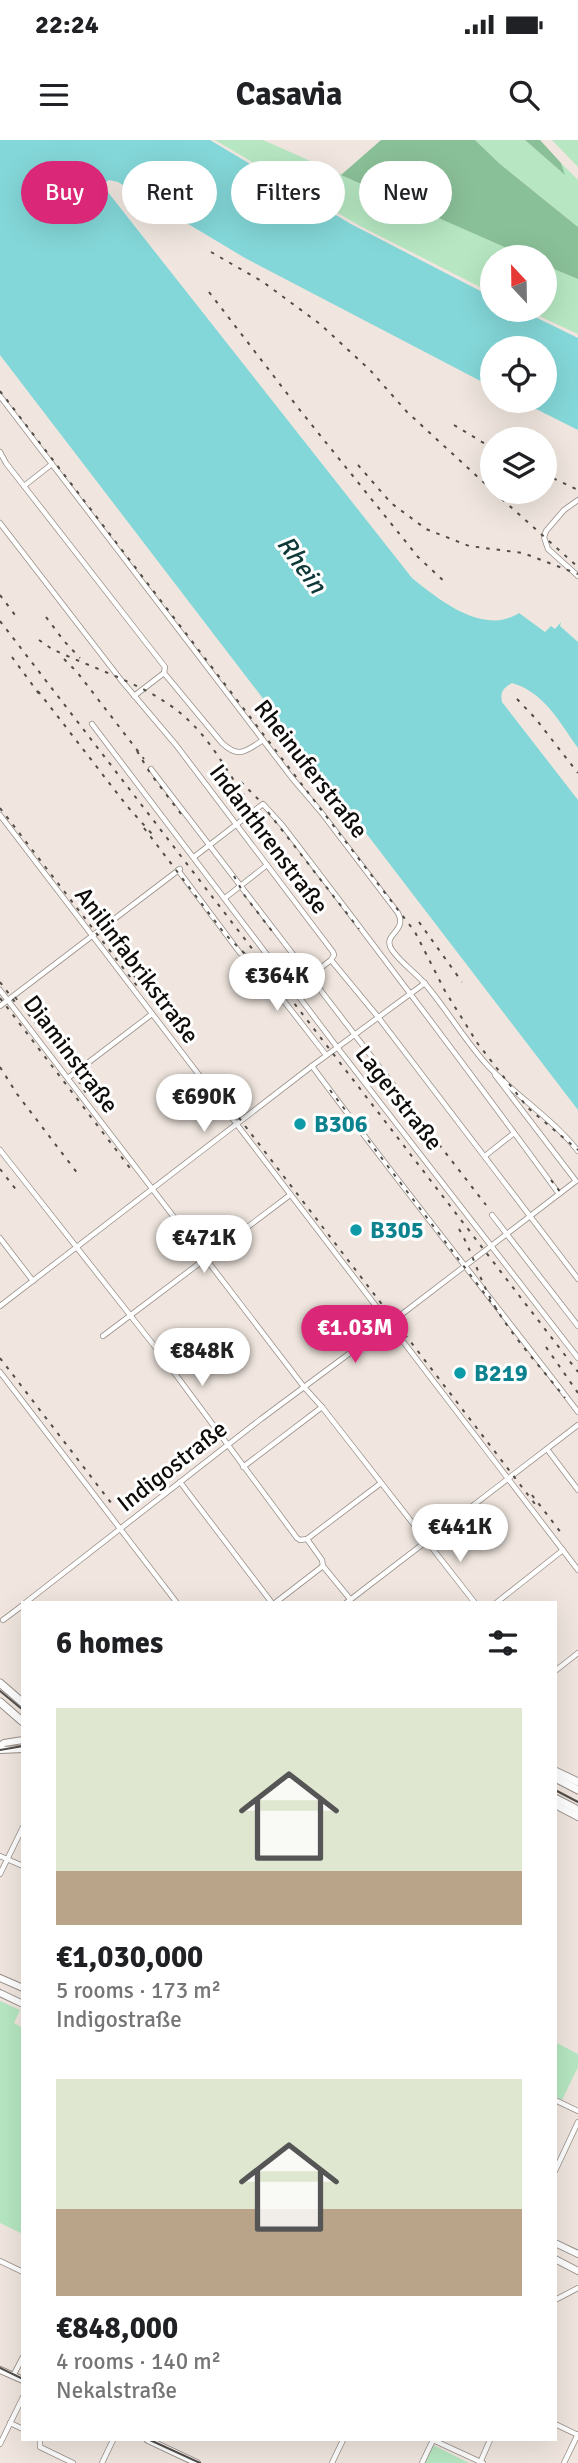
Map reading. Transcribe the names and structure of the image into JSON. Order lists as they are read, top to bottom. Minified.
{"streets":{"street":["Rheinuferstraße","Indanthrenstraße","Anilinfabrikstraße","Diaminstraße","Lagerstraße","Indigostraße"]},"crossings":[["Rheinuferstraße","Indigostraße"],["Indanthrenstraße","Indigostraße"],["Anilinfabrikstraße","Indigostraße"],["Diaminstraße","Indigostraße"],["Lagerstraße","Indigostraße"]],"water":["Rhein"],"places":["B306","B305","B219"],"north":"top","page":{"status":"22:24","header":"Casavia","chip":["Buy","Rent","Filters","New"],"price":["€364K","€690K","€471K","€1.03M","€848K","€441K"],"heading":"6 homes","list":[{"name":"€1,030,000","note":"5 rooms · 173 m² · Indigostraße"},{"name":"€848,000","note":"4 rooms · 140 m² · Nekalstraße"}]}}
